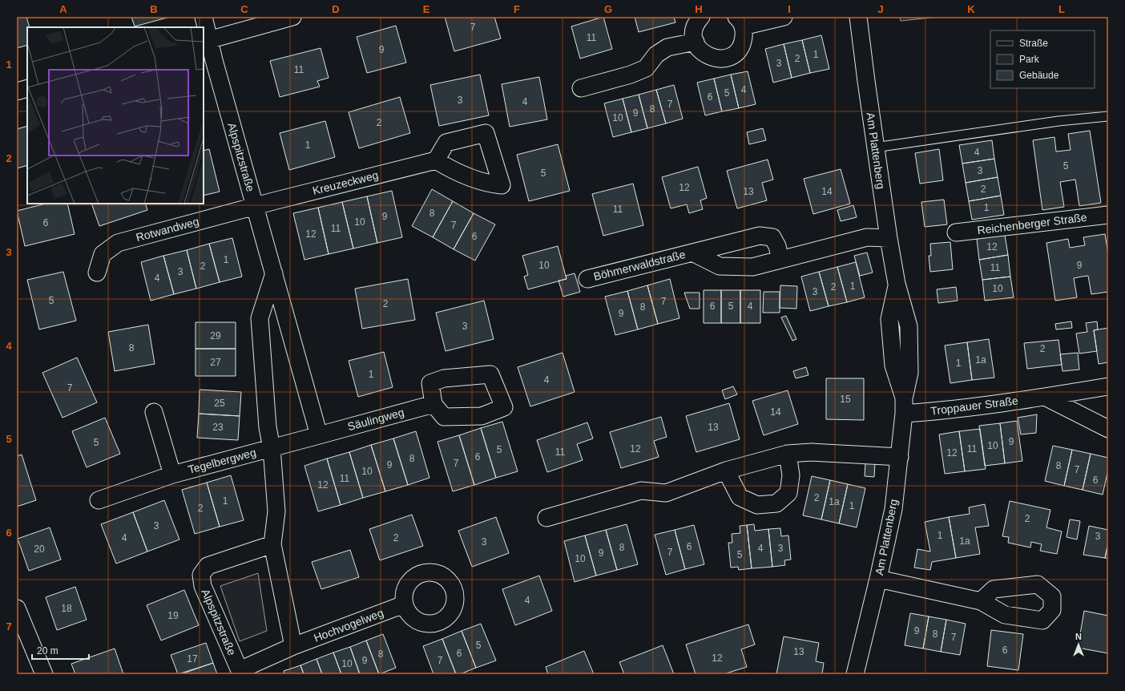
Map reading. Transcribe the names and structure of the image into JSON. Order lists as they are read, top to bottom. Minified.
{"streets":{"street":["Am Plattenberg","Alpspitzstraße","Kreuzeckweg","Reichenberger Straße","Rotwandweg","Böhmerwaldstraße","Troppauer Straße","Säulingweg","Tegelbergweg","Hochvogelweg"]},"crossings":[["Am Plattenberg","Böhmerwaldstraße"],["Am Plattenberg","Troppauer Straße"],["Alpspitzstraße","Kreuzeckweg"],["Alpspitzstraße","Rotwandweg"],["Alpspitzstraße","Säulingweg"],["Alpspitzstraße","Hochvogelweg"],["Kreuzeckweg","Rotwandweg"]],"house_numbers":["7","11","9","1","2","3","11","4","5","6","3","4","7","8","9","10","2","1","4","5","3","5","12","2","13","14","1","11","8","9","10","6","7","11","12","6","12","1","10","9","2","11","3","4","1","2","10","3","5","7","2","6","5","4","8","9","3","29","8","2","1a","27","1","1","4","7","15","25","14","23","13","9","5","10","12","11","5","11","12","6","8","7","9","8","7","10","11","6","12","2","1","1a","1","2","2","3","1","3","4","2","1a","3","6","8","4","3","20","7","9","5","10","4","18","19","9","8","7","5","6","13","6","8","12","17","9","7","10"],"legend":["Straße","Park","Gebäude"],"scale_bar":"20 m","north":"top","grid":{"columns":["A","B","C","D","E","F","G","H","I","J","K","L"],"rows":["1","2","3","4","5","6","7"]}}
